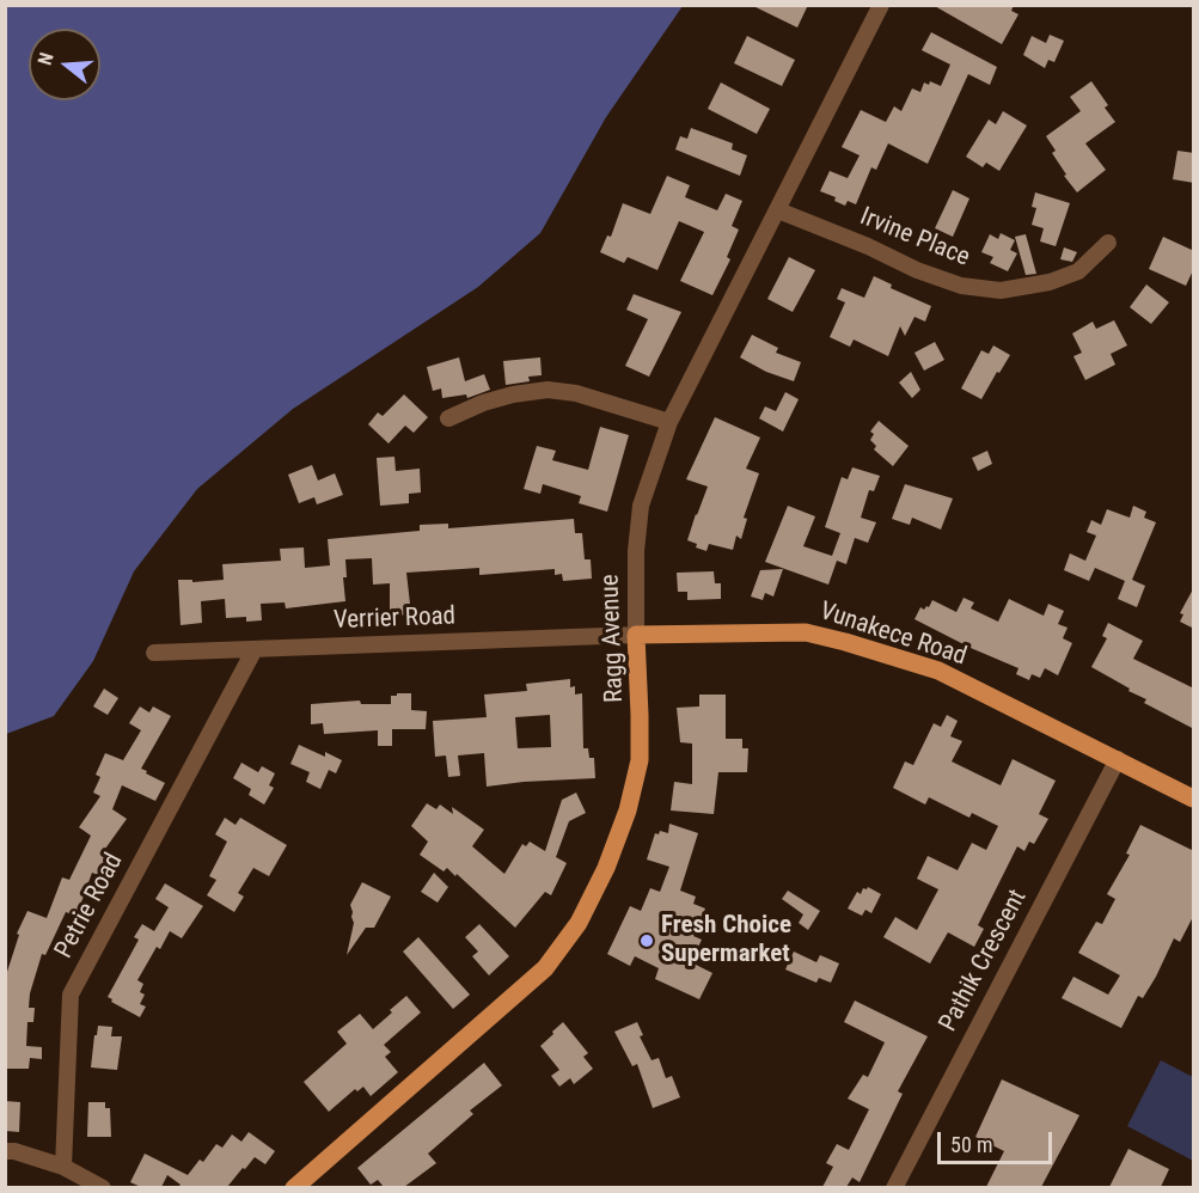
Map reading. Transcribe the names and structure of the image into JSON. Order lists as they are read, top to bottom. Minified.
{"streets":{"main road":["Vunakece Road","Ragg Avenue"],"street":["Irvine Place","Verrier Road","Petrie Road","Pathik Crescent"]},"crossings":[["Irvine Place","Ragg Avenue"],["Verrier Road","Vunakece Road"],["Verrier Road","Ragg Avenue"],["Verrier Road","Petrie Road"],["Vunakece Road","Ragg Avenue"],["Vunakece Road","Pathik Crescent"]],"places":["Fresh Choice Supermarket"],"scale_bar":"50 m","north":"left"}
